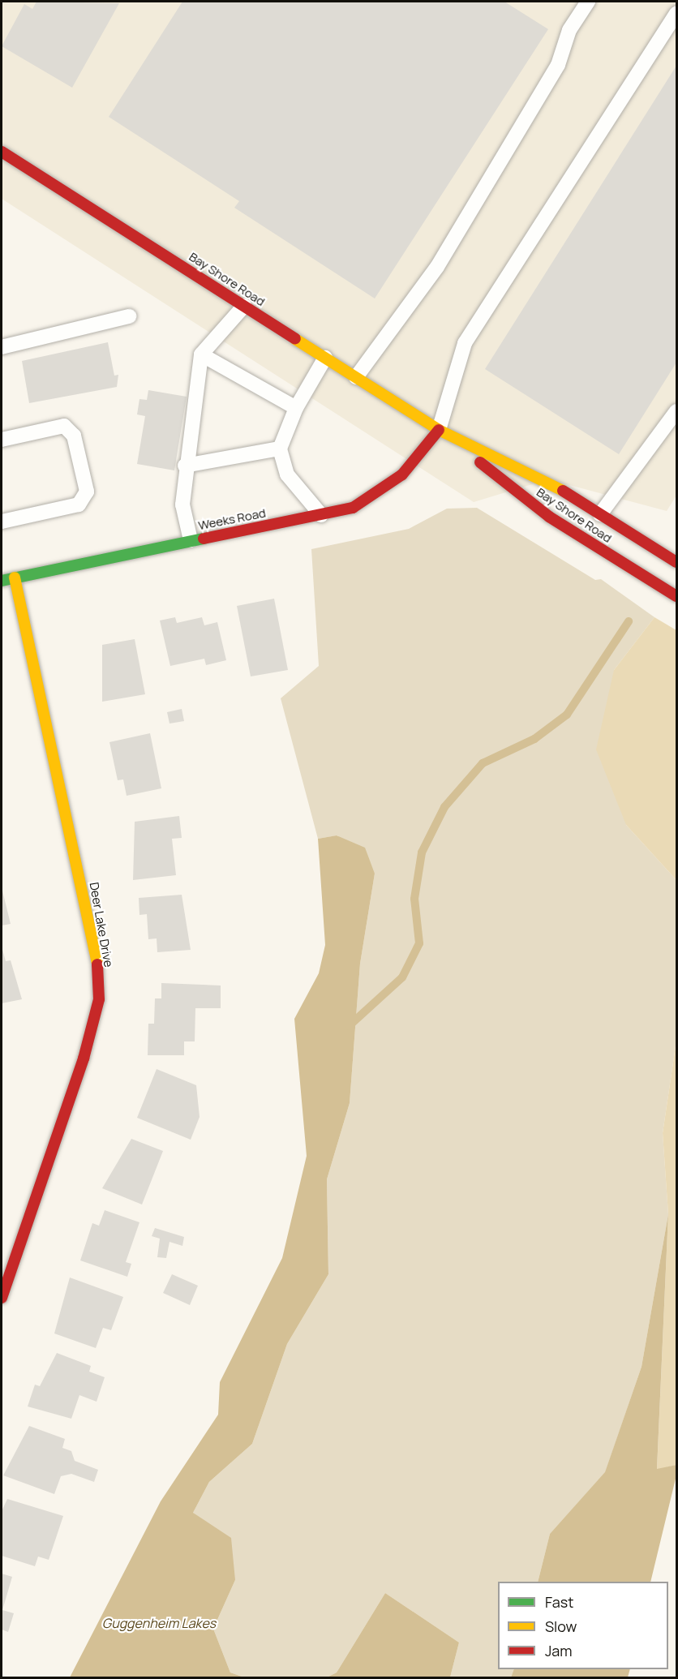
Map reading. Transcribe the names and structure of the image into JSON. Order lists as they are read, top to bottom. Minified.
{"streets":{"street":["Bay Shore Road","Weeks Road","Deer Lake Drive"]},"crossings":[["Bay Shore Road","Weeks Road"],["Weeks Road","Deer Lake Drive"]],"water":["Guggenheim Lakes"],"legend":["Fast","Slow","Jam"]}
